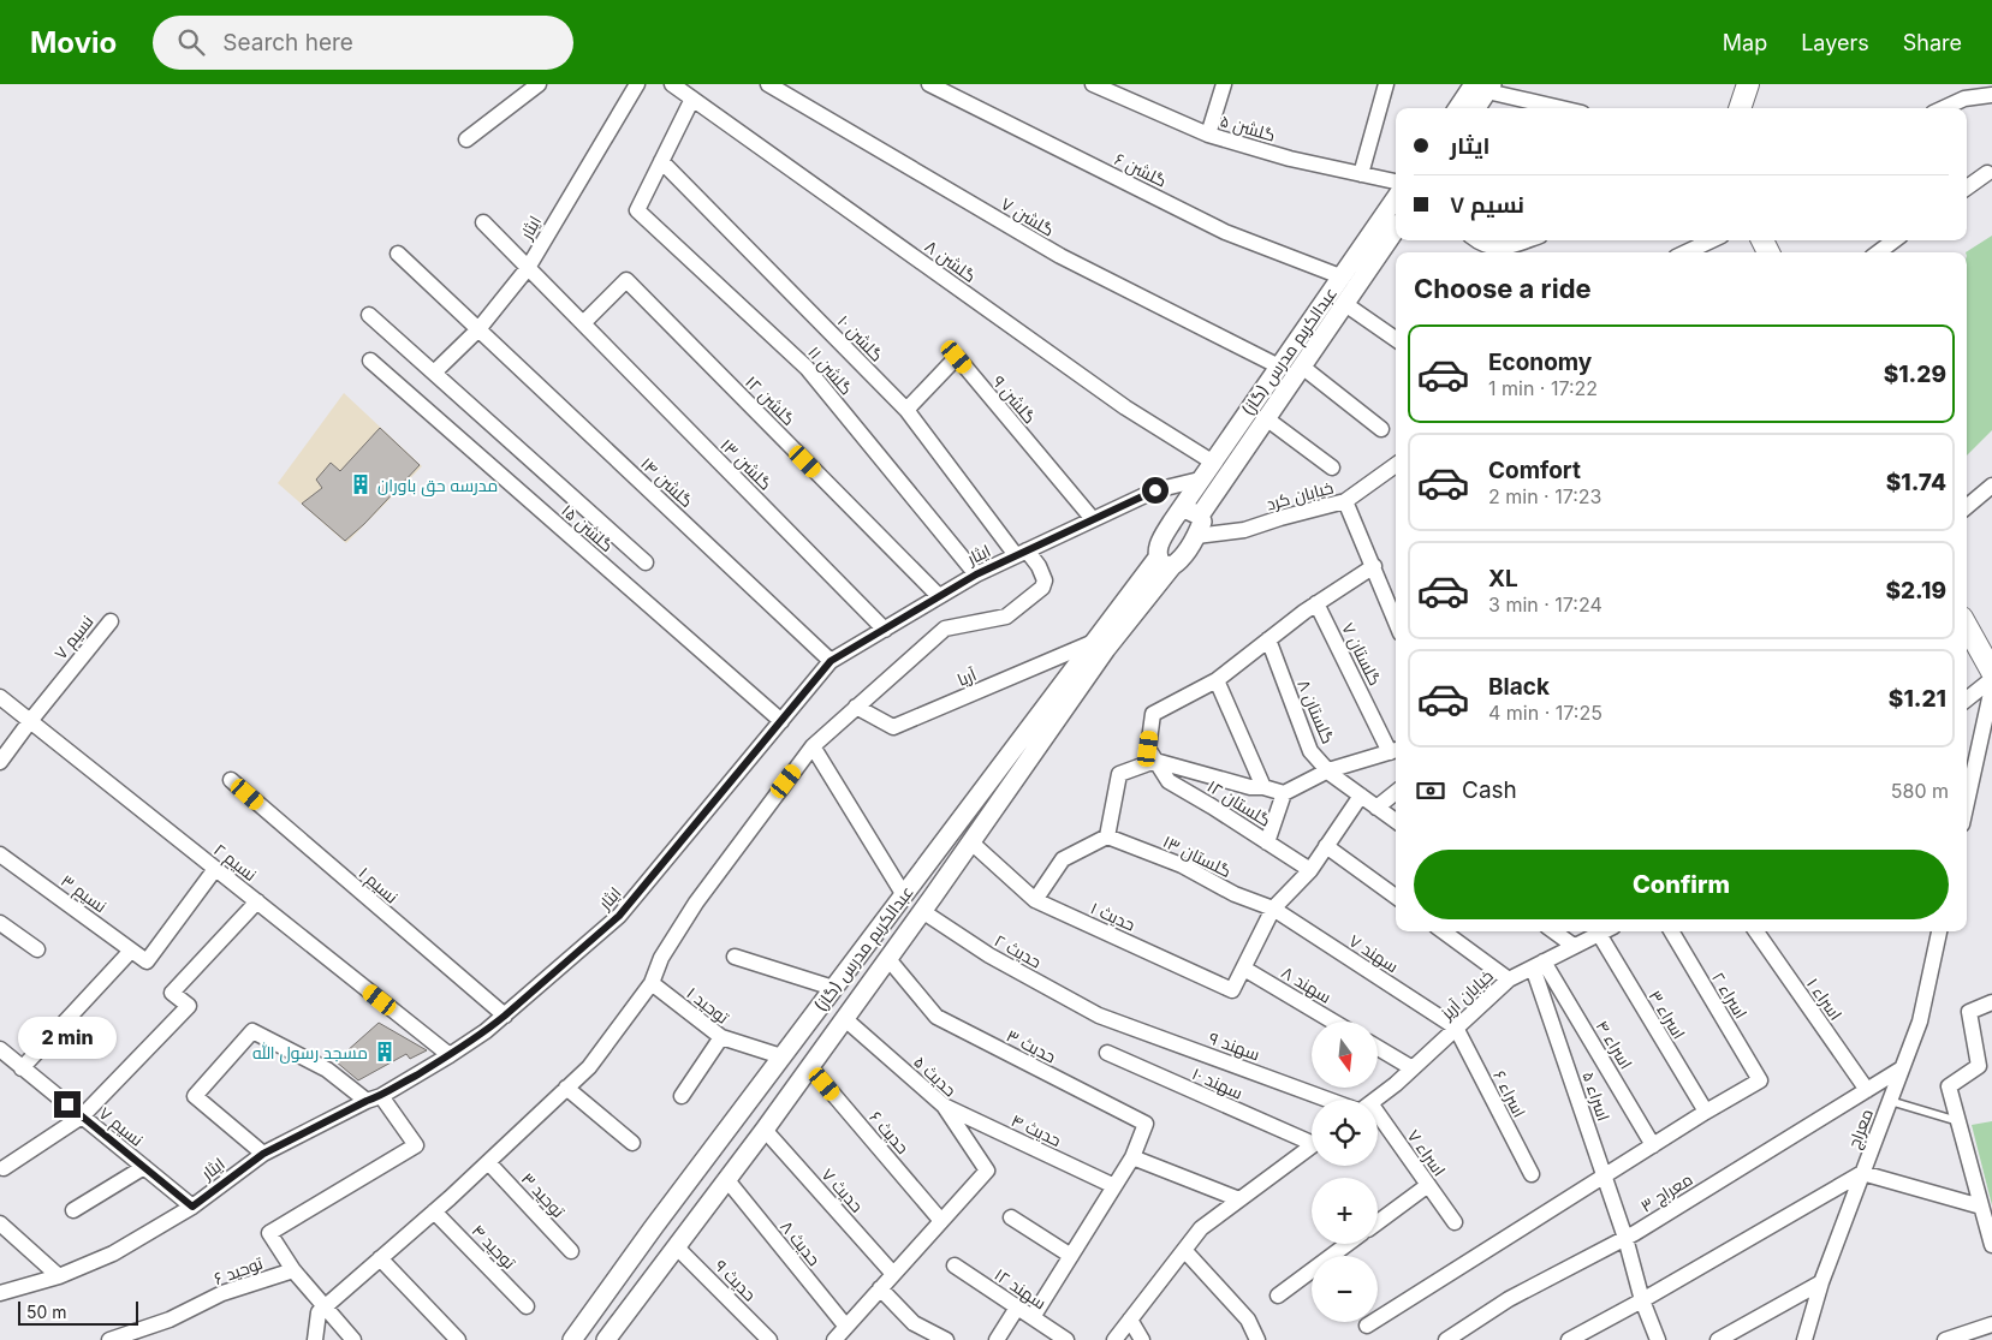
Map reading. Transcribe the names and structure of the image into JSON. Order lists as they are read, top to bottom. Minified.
{"streets":{"street":["گلشن ۵","گلشن ۶","گلشن ۷","ایثار","گلشن ۸","گلشن ۱۰","عبدالکریم مدرس (گاز)","گلشن ۱۱","گلشن ۹","گلشن ۱۲","گلشن ۱۳","گلشن ۱۴","خیابان کرد","گلشن ۱۵","نسیم ۷","گلستان ۷","آریا","گلستان ۸","گلستان ۱۲","گلستان ۱۳","نسیم ۲","نسیم ۱","نسیم ۳","حدیث ۱","حدیث ۲","سهند ۷","سهند ۸","خیابان آریز","اسراء ۲","اسراء ۱","توحید ۱","اسراء ۳","اسراء ۴","حدیث ۳","سهند ۹","حدیث ۵","سهند ۱۰","اسراء ۶","اسراء ۵","معراج","حدیث ۴","حدیث ۶","اسراء ۷","حدیث ۷","معراج ۳","توحید ۳","حدیث ۸","توحید ۴","توحید ۶","حدیث ۹","سهند ۱۲"]},"crossings":[["گلشن ۶","عبدالکریم مدرس (گاز)"],["گلشن ۷","عبدالکریم مدرس (گاز)"],["ایثار","گلشن ۱۰"],["ایثار","عبدالکریم مدرس (گاز)"],["ایثار","گلشن ۱۱"],["ایثار","گلشن ۹"],["ایثار","گلشن ۱۲"],["ایثار","گلشن ۱۳"],["ایثار","گلشن ۱۴"],["ایثار","گلشن ۱۵"],["ایثار","نسیم ۷"],["ایثار","نسیم ۲"],["ایثار","نسیم ۱"],["گلشن ۸","عبدالکریم مدرس (گاز)"],["گلشن ۱۰","گلشن ۱۱"],["گلشن ۱۰","گلشن ۹"],["گلشن ۱۰","آریا"],["گلشن ۱۰","توحید ۱"],["گلشن ۱۰","توحید ۳"],["گلشن ۱۰","توحید ۴"],["عبدالکریم مدرس (گاز)","آریا"],["عبدالکریم مدرس (گاز)","حدیث ۱"],["عبدالکریم مدرس (گاز)","حدیث ۲"],["عبدالکریم مدرس (گاز)","توحید ۱"],["عبدالکریم مدرس (گاز)","حدیث ۳"],["عبدالکریم مدرس (گاز)","حدیث ۵"],["عبدالکریم مدرس (گاز)","حدیث ۶"],["عبدالکریم مدرس (گاز)","حدیث ۷"],["عبدالکریم مدرس (گاز)","حدیث ۸"],["عبدالکریم مدرس (گاز)","حدیث ۹"],["گلشن ۱۲","گلشن ۱۳"],["نسیم ۷","نسیم ۲"],["گلستان ۱۳","سهند ۷"],["نسیم ۲","نسیم ۳"],["حدیث ۱","سهند ۸"],["حدیث ۲","سهند ۹"],["سهند ۷","خیابان آریز"],["سهند ۷","اسراء ۶"],["خیابان آریز","اسراء ۳"],["خیابان آریز","اسراء ۴"],["خیابان آریز","اسراء ۶"],["خیابان آریز","اسراء ۵"],["اسراء ۲","اسراء ۳"],["اسراء ۱","معراج ۳"],["اسراء ۴","اسراء ۵"],["حدیث ۵","حدیث ۴"],["حدیث ۵","حدیث ۶"],["اسراء ۵","معراج ۳"],["معراج","معراج ۳"]],"places":{"building":["مدرسه حق باوران","مسجد رسول الله"]},"scale_bar":"50 m","north":"bottom","page":{"header":"Movio","search":"Search here","nav":["Map","Layers","Share"],"banner":["ایثار","نسیم ۷"],"heading":"Choose a ride","list":[{"name":"Economy","note":"1 min · 17:22","value":"$1.29"},{"name":"Comfort","note":"2 min · 17:23","value":"$1.74"},{"name":"XL","note":"3 min · 17:24","value":"$2.19"},{"name":"Black","note":"4 min · 17:25","value":"$1.21"}],"pay":["Cash","580 m"],"buttons":"Confirm","bubble":"2 min","map_buttons":["+","−"],"scale":"50 m"}}
